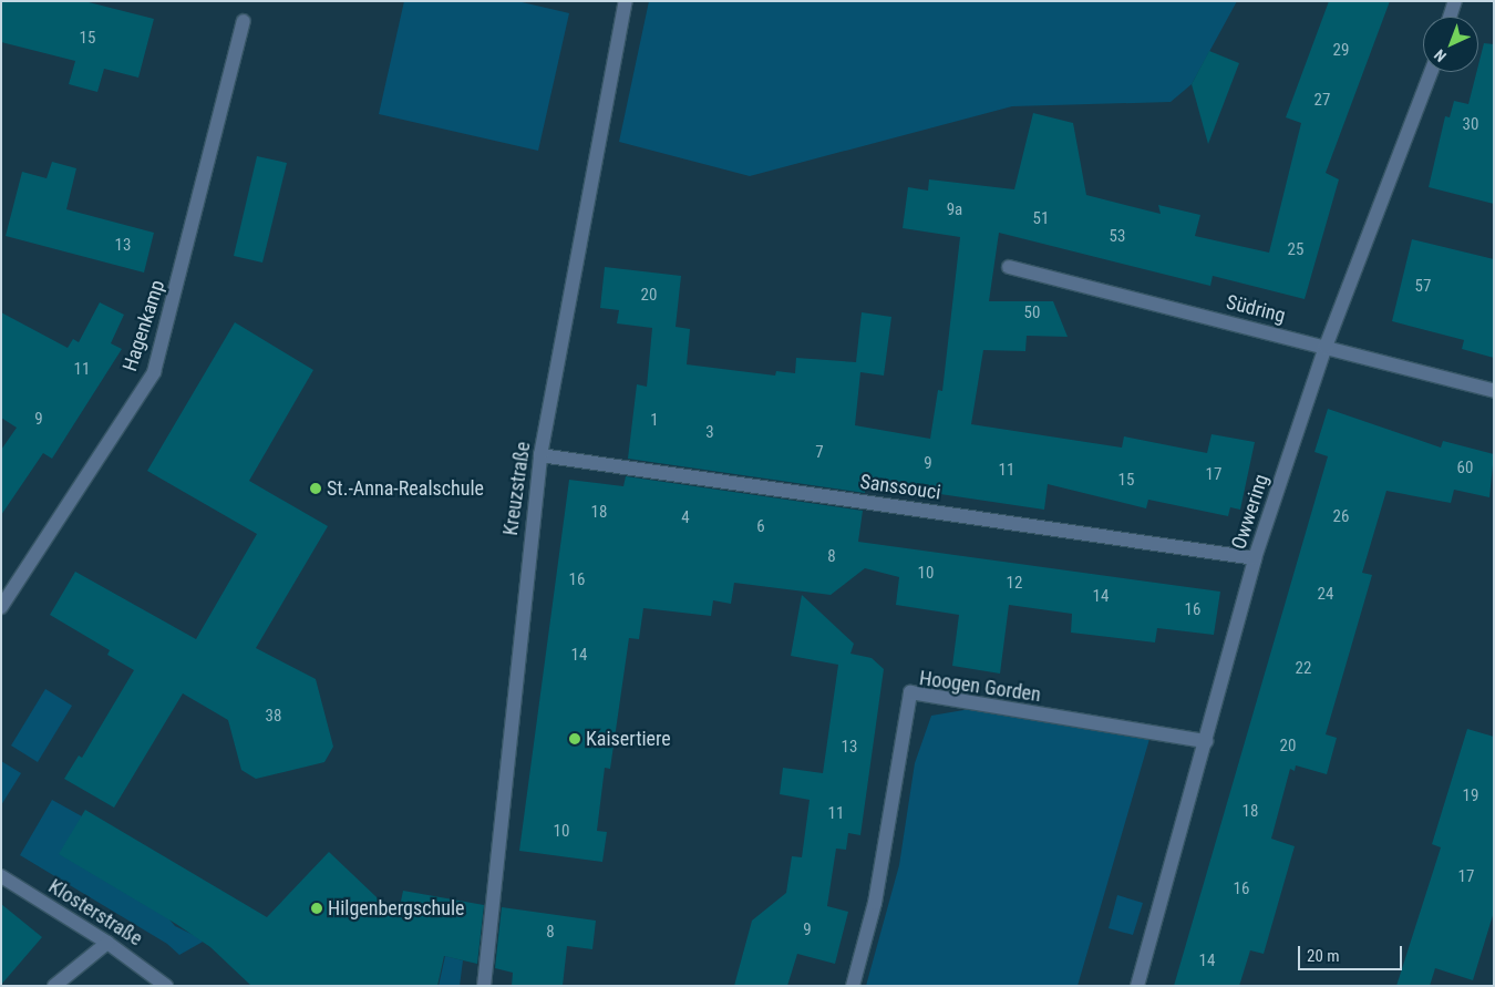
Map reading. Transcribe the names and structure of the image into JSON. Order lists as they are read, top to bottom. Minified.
{"streets":{"street":["Südring","Hagenkamp","Sanssouci","Kreuzstraße","Owwering","Hoogen Gorden","Klosterstraße"]},"crossings":[["Südring","Owwering"],["Sanssouci","Kreuzstraße"],["Sanssouci","Owwering"],["Owwering","Hoogen Gorden"]],"places":["St.-Anna-Realschule","Kaisertiere","Hilgenbergschule"],"house_numbers":["15","29","27","30","9a","51","53","13","25","57","20","50","11","9","1","3","7","9","60","11","17","15","18","26","4","6","8","10","16","12","24","14","16","14","22","38","20","13","19","18","11","10","17","16","9","8","14"],"scale_bar":"20 m","north":"bottom left"}
